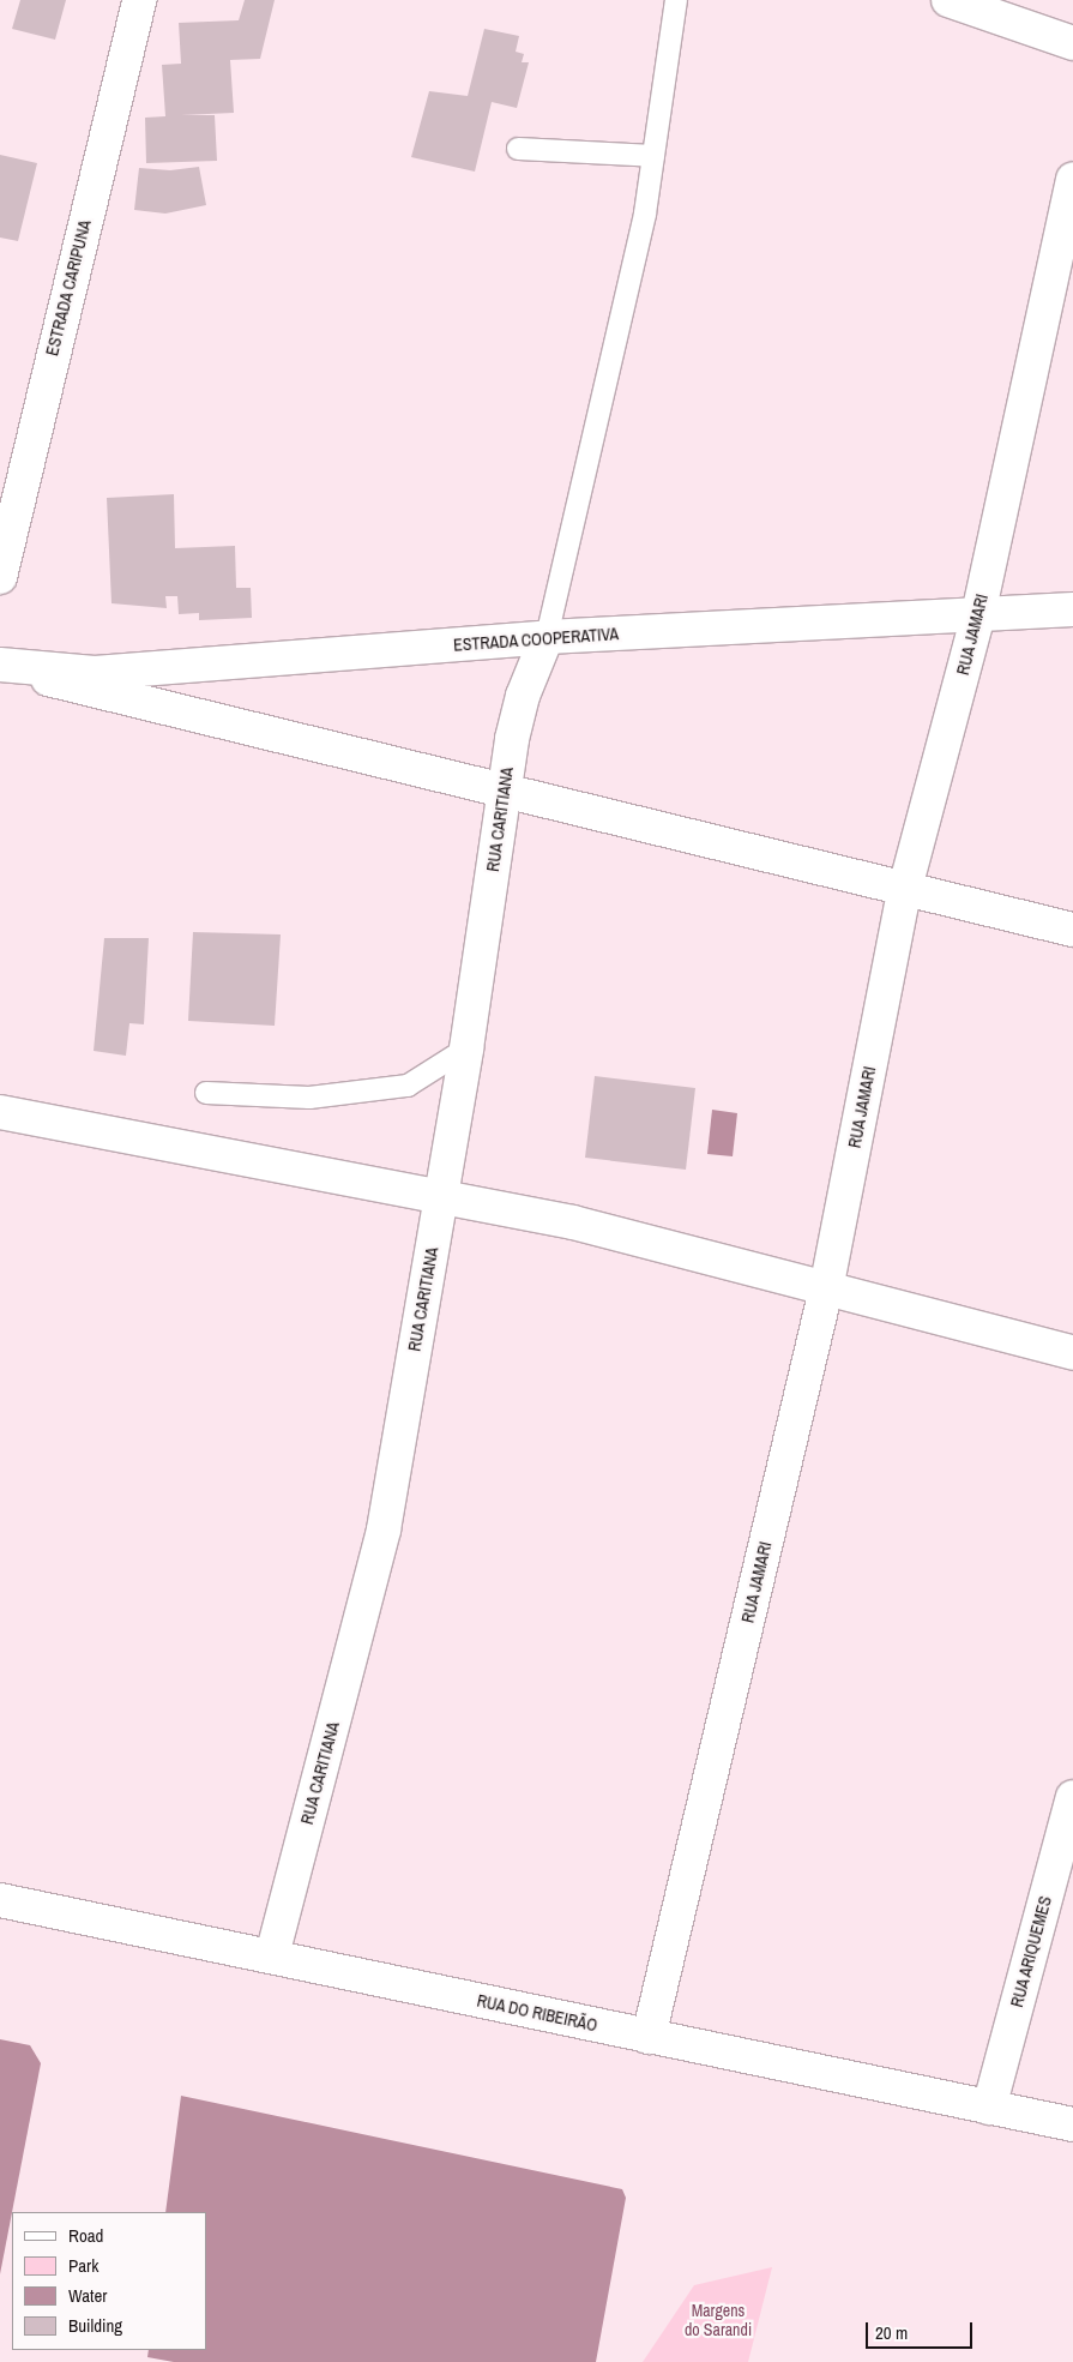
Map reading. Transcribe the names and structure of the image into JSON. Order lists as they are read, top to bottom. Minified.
{"streets":{"street":["ESTRADA CARIPUNA","RUA JAMARI","ESTRADA COOPERATIVA","RUA CARITIANA","RUA ARIQUEMES","RUA DO RIBEIRÃO"]},"crossings":[["RUA JAMARI","ESTRADA COOPERATIVA"],["RUA JAMARI","RUA DO RIBEIRÃO"],["ESTRADA COOPERATIVA","RUA CARITIANA"],["RUA CARITIANA","RUA DO RIBEIRÃO"],["RUA ARIQUEMES","RUA DO RIBEIRÃO"]],"parks":["Margens do Sarandi"],"legend":["Road","Park","Water","Building"],"scale_bar":"20 m"}
